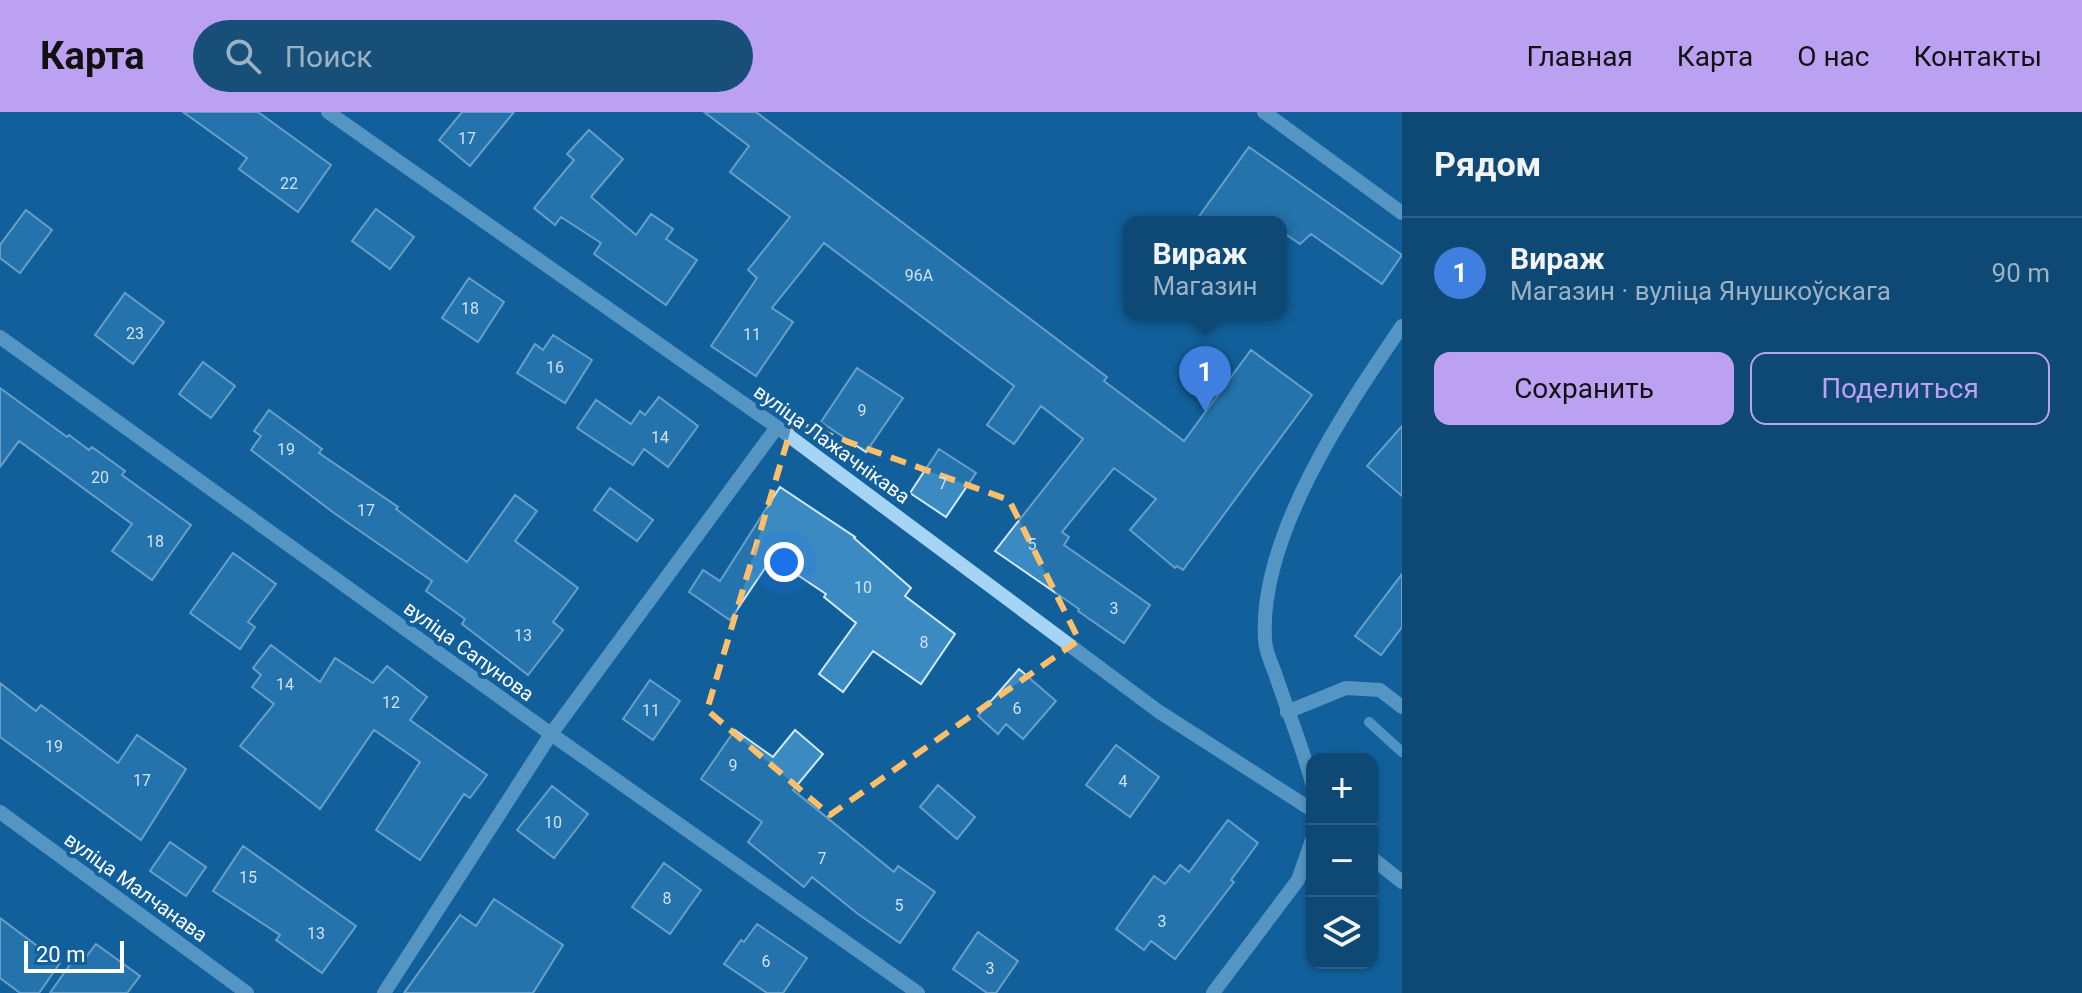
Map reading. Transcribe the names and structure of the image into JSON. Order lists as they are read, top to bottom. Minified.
{"streets":{"street":["вуліца Лажачнікава","вуліца Сапунова","вуліца Малчанава"]},"house_numbers":["17","22","96А","18","23","11","16","9","14","19","20","7","17","18","5","10","3","13","8","14","12","6","11","19","9","17","4","10","7","15","8","5","3","13","6","3"],"scale_bar":"20 m","page":{"header":"Карта","search":"Поиск","nav":["Главная","Карта","О нас","Контакты"],"heading":"Рядом","popup":["Вираж","Магазин"],"list":[{"mark":"1","name":"Вираж","note":"Магазин · вуліца Янушкоўскага","value":"90 m"}],"buttons":["Сохранить","Поделиться"],"pins":"1","map_buttons":["+","−"],"scale":"20 m"}}
